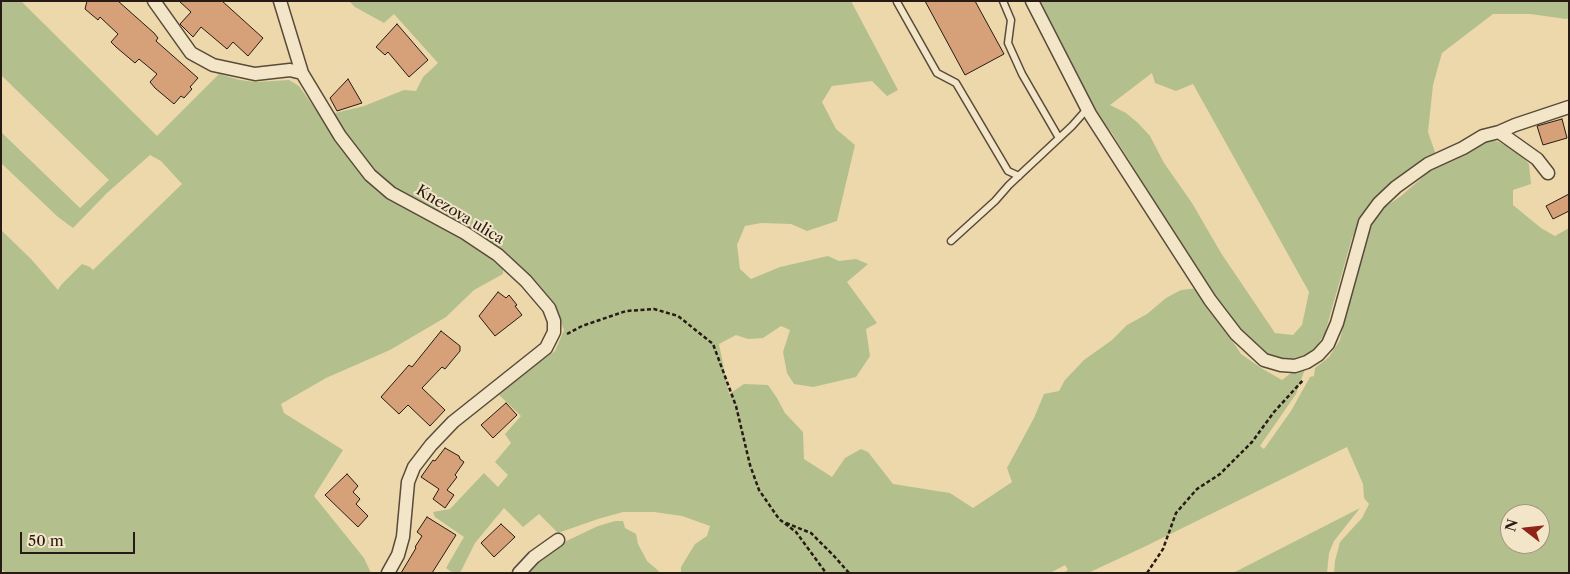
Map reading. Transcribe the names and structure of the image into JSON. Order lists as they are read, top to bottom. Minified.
{"streets":{"street":["Knezova ulica"]},"scale_bar":"50 m","north":"left"}
